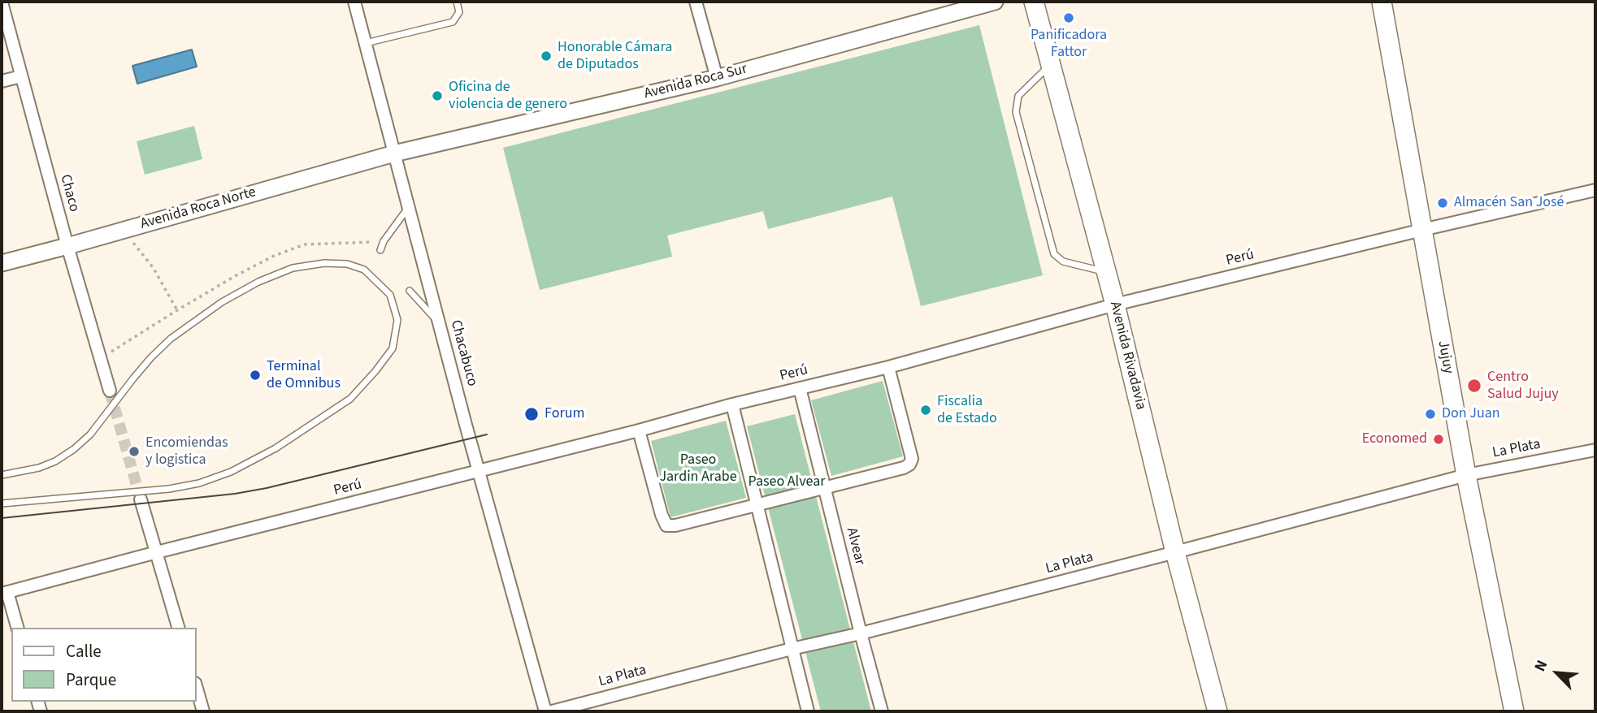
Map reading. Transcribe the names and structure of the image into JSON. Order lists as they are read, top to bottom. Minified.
{"streets":{"main road":["Avenida Roca Sur","Avenida Roca Norte","Avenida Rivadavia","Jujuy"],"street":["Chaco","Perú","Chacabuco","La Plata","Alvear"]},"crossings":[["Avenida Roca Sur","Avenida Roca Norte"],["Avenida Roca Sur","Chacabuco"],["Chaco","Avenida Roca Norte"],["Avenida Roca Norte","Chacabuco"],["Perú","Chacabuco"],["Perú","Avenida Rivadavia"],["Perú","Jujuy"],["Perú","Alvear"],["Avenida Rivadavia","La Plata"],["Jujuy","La Plata"],["La Plata","Alvear"]],"parks":["Paseo Jardin Arabe","Paseo Alvear"],"places":["Panificadora Fattor","Honorable Cámara de Diputados","Oficina de violencia de genero","Almacén San José","Terminal de Omnibus","Centro Salud Jujuy","Fiscalia de Estado","Forum","Don Juan","Economed","Encomiendas y logistica"],"legend":["Calle","Parque"],"north":"top left"}
